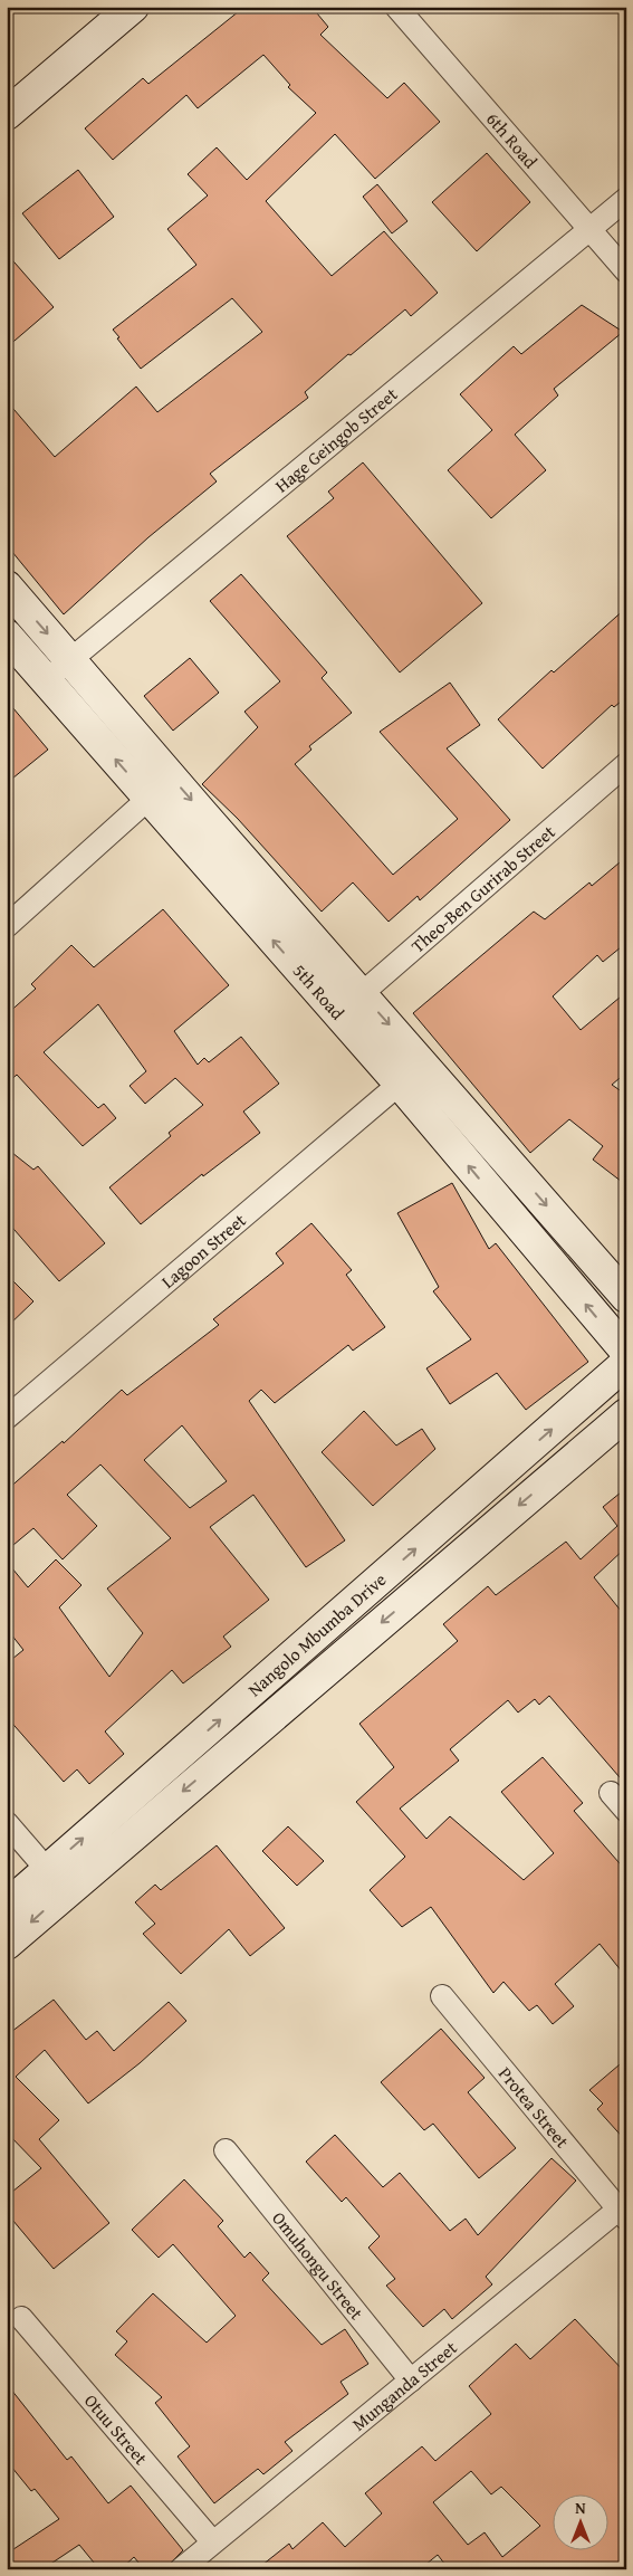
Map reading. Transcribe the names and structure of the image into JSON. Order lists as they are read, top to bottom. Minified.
{"streets":{"main road":["5th Road","Nangolo Mbumba Drive"],"street":["6th Road","Hage Geingob Street","Theo-Ben Gurirab Street","Lagoon Street","Protea Street","Omuhongu Street","Munganda Street","Otuu Street"]},"crossings":[["6th Road","Hage Geingob Street"],["Hage Geingob Street","5th Road"],["Theo-Ben Gurirab Street","5th Road"],["5th Road","Lagoon Street"],["Protea Street","Munganda Street"],["Omuhongu Street","Munganda Street"],["Munganda Street","Otuu Street"]],"north":"top"}
